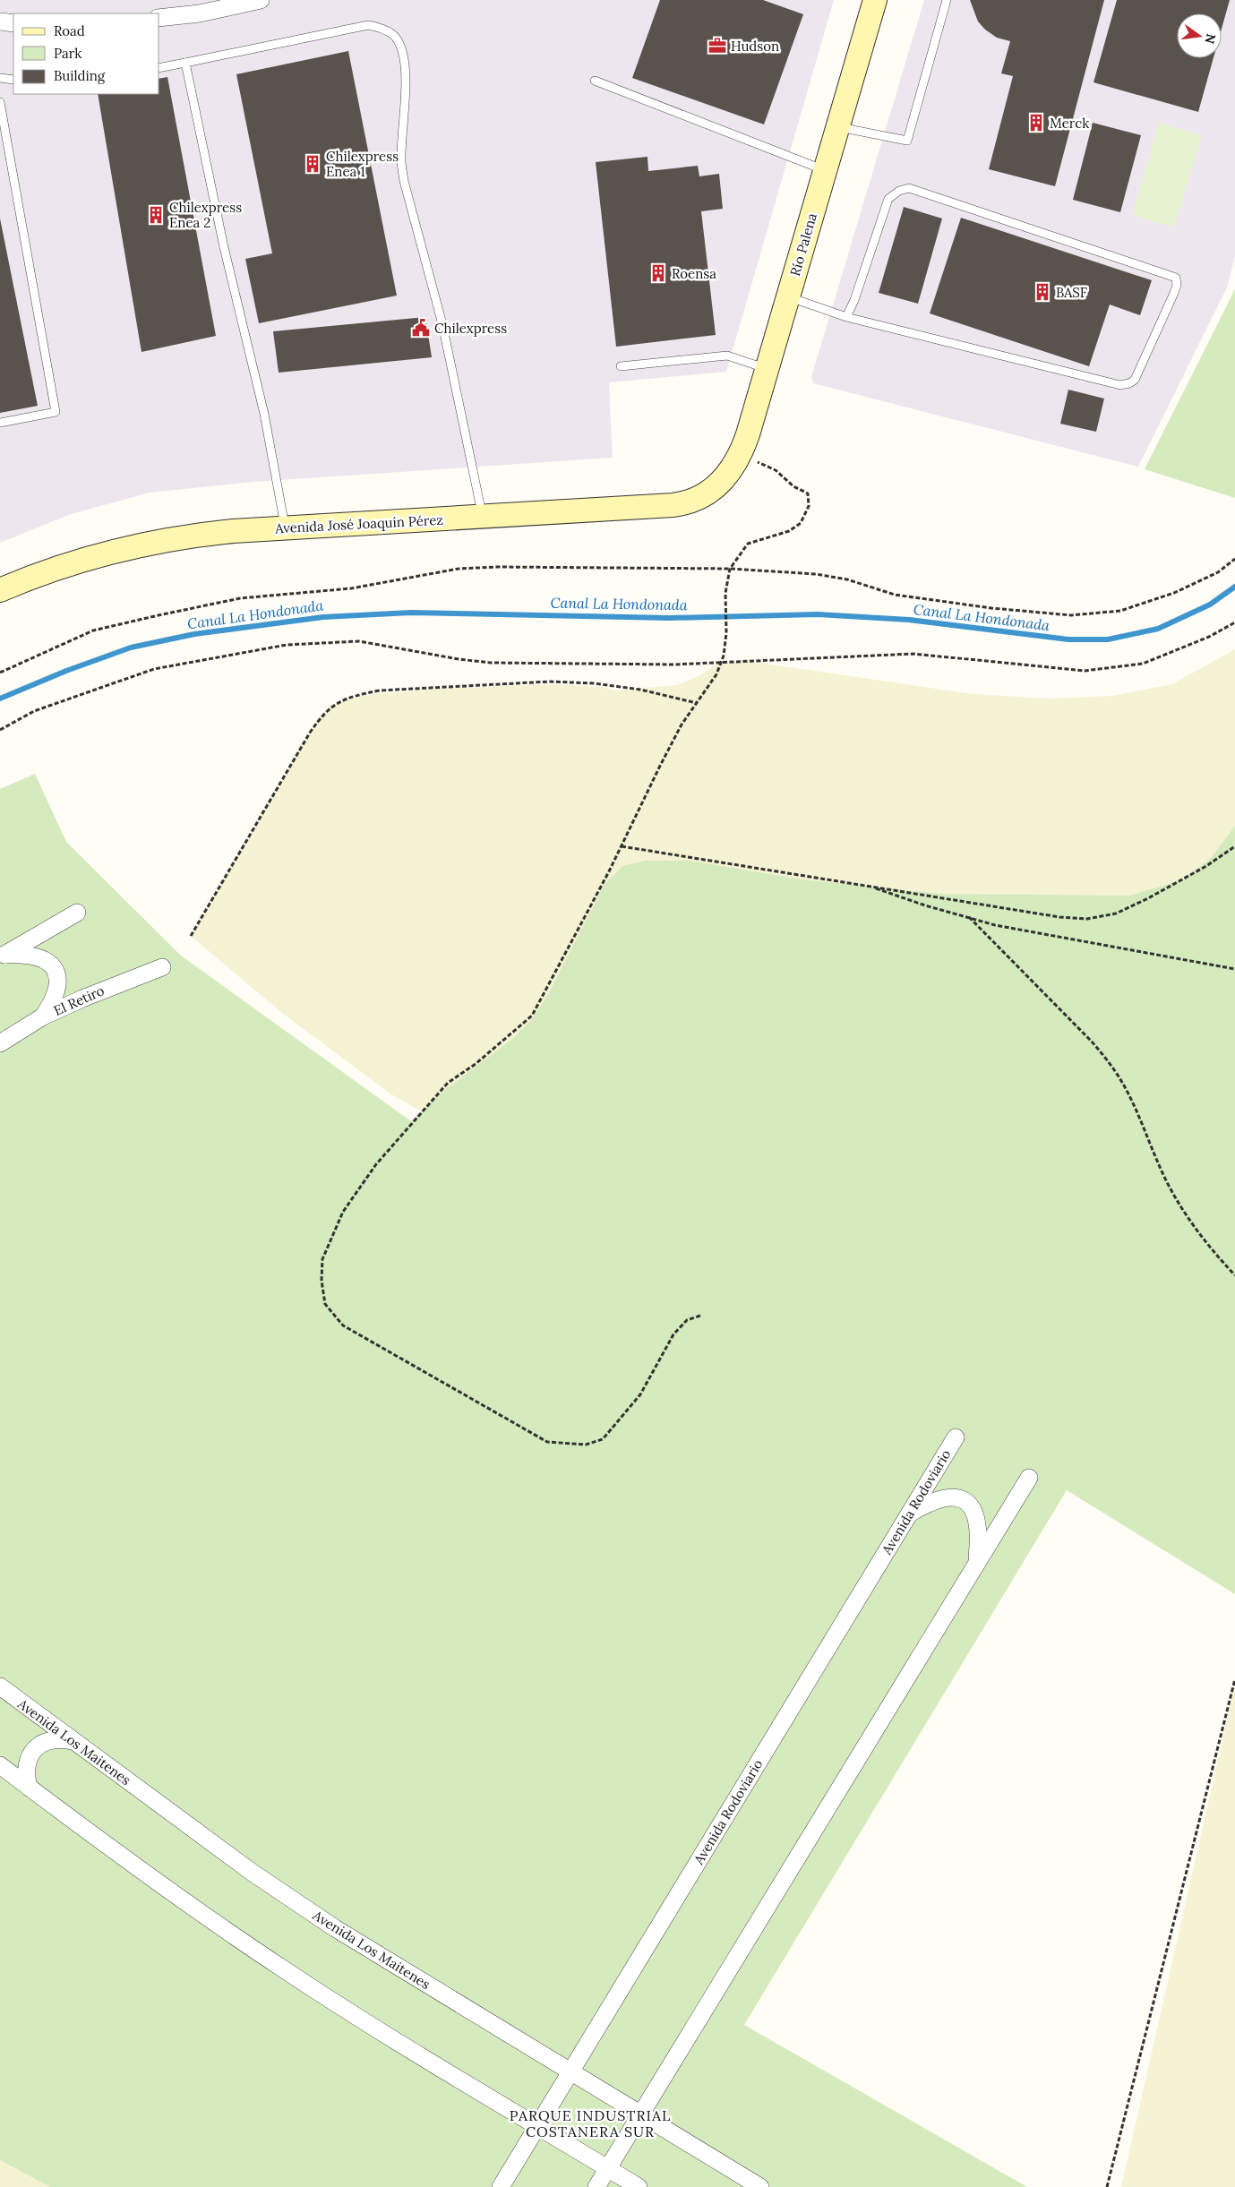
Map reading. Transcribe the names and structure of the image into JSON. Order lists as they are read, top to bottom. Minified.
{"streets":{"main road":["Río Palena","Avenida José Joaquín Pérez"],"street":["El Retiro","Avenida Rodoviario","Avenida Los Maitenes"]},"crossings":[["Río Palena","Avenida José Joaquín Pérez"],["Avenida Rodoviario","Avenida Los Maitenes"]],"districts":["PARQUE INDUSTRIAL COSTANERA SUR"],"water":["Canal La Hondonada"],"places":{"office":["Hudson"],"building":["Merck","Chilexpress Enea 1","Chilexpress Enea 2","Roensa","BASF"],"public building":["Chilexpress"]},"legend":["Road","Park","Building"],"north":"right"}
